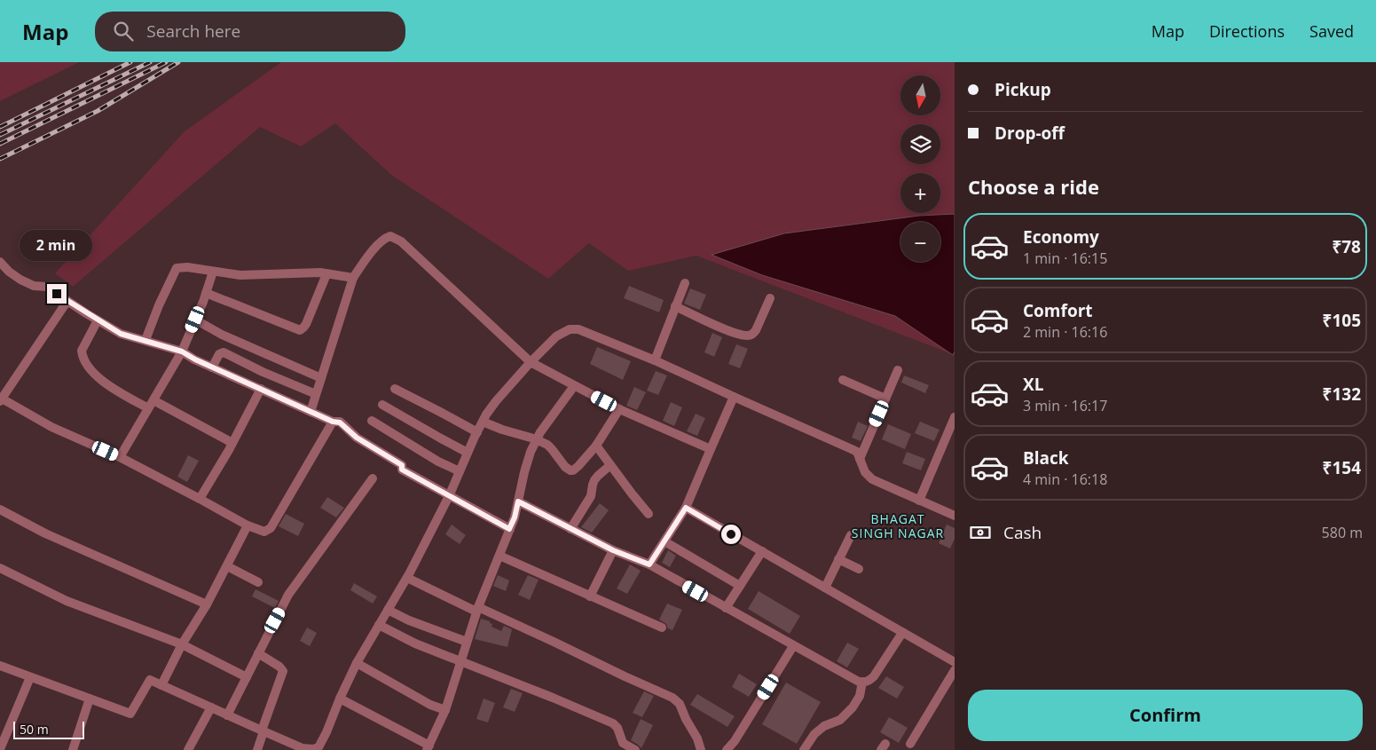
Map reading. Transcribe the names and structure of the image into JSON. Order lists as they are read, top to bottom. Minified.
{"districts":["BHAGAT SINGH NAGAR"],"scale_bar":"50 m","north":"bottom","page":{"header":"Map","search":"Search here","nav":["Map","Directions","Saved"],"banner":["Pickup","Drop-off"],"map_buttons":["+","−"],"heading":"Choose a ride","list":[{"name":"Economy","note":"1 min · 16:15","value":"₹78"},{"name":"Comfort","note":"2 min · 16:16","value":"₹105"},{"name":"XL","note":"3 min · 16:17","value":"₹132"},{"name":"Black","note":"4 min · 16:18","value":"₹154"}],"bubble":"2 min","pay":["Cash","580 m"],"buttons":"Confirm","scale":"50 m"}}
